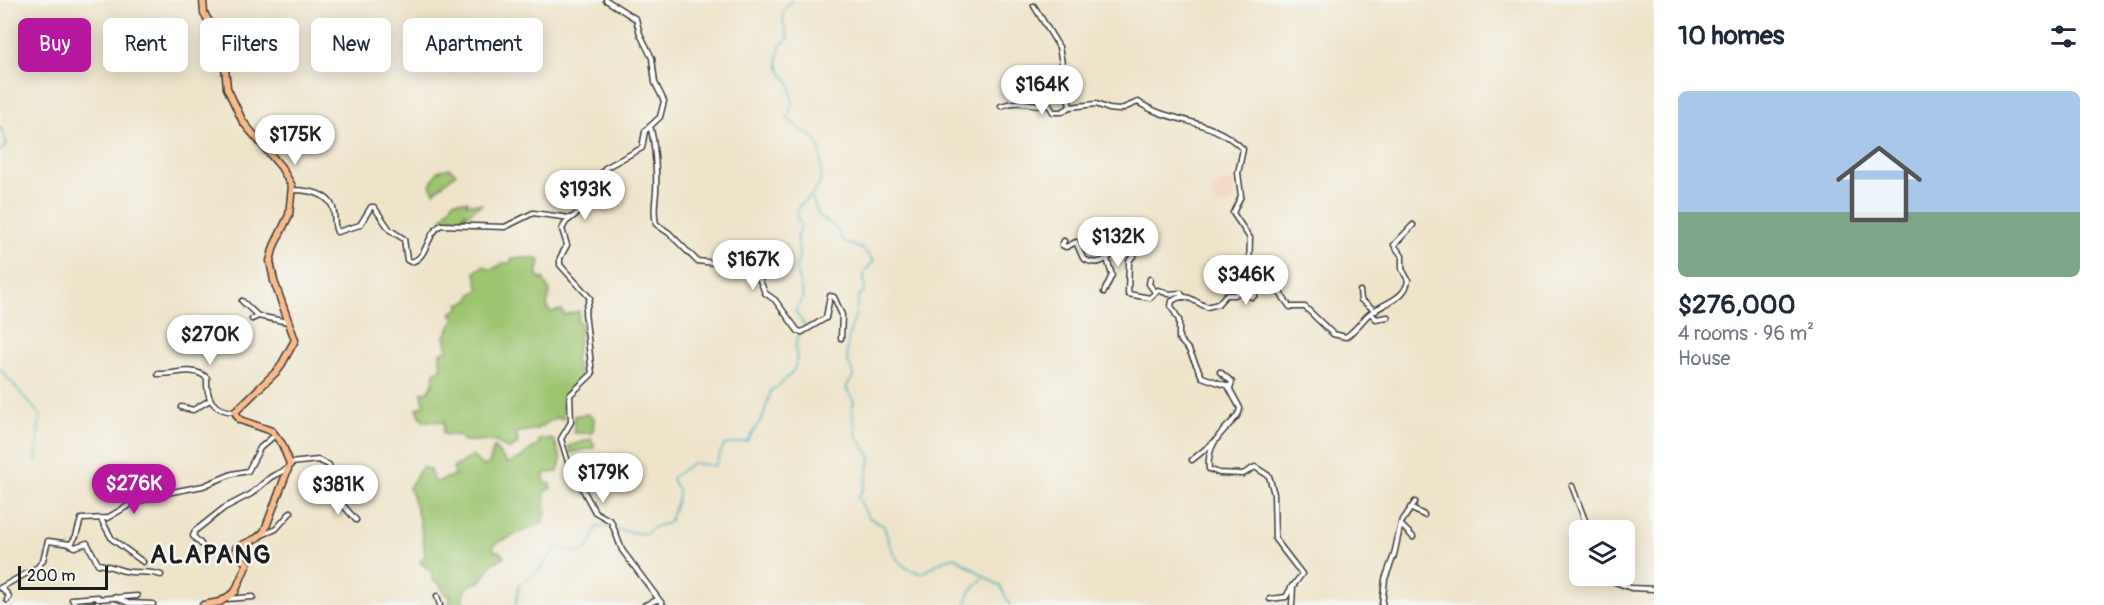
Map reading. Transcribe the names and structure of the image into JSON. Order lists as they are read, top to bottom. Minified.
{"districts":["ALAPANG"],"scale_bar":"200 m","page":{"heading":"10 homes","chip":["Buy","Rent","Filters","New","Apartment"],"price":["$164K","$175K","$193K","$132K","$167K","$346K","$270K","$179K","$276K","$381K"],"list":[{"name":"$276,000","note":"4 rooms · 96 m² · House"}],"scale":"200 m"}}
